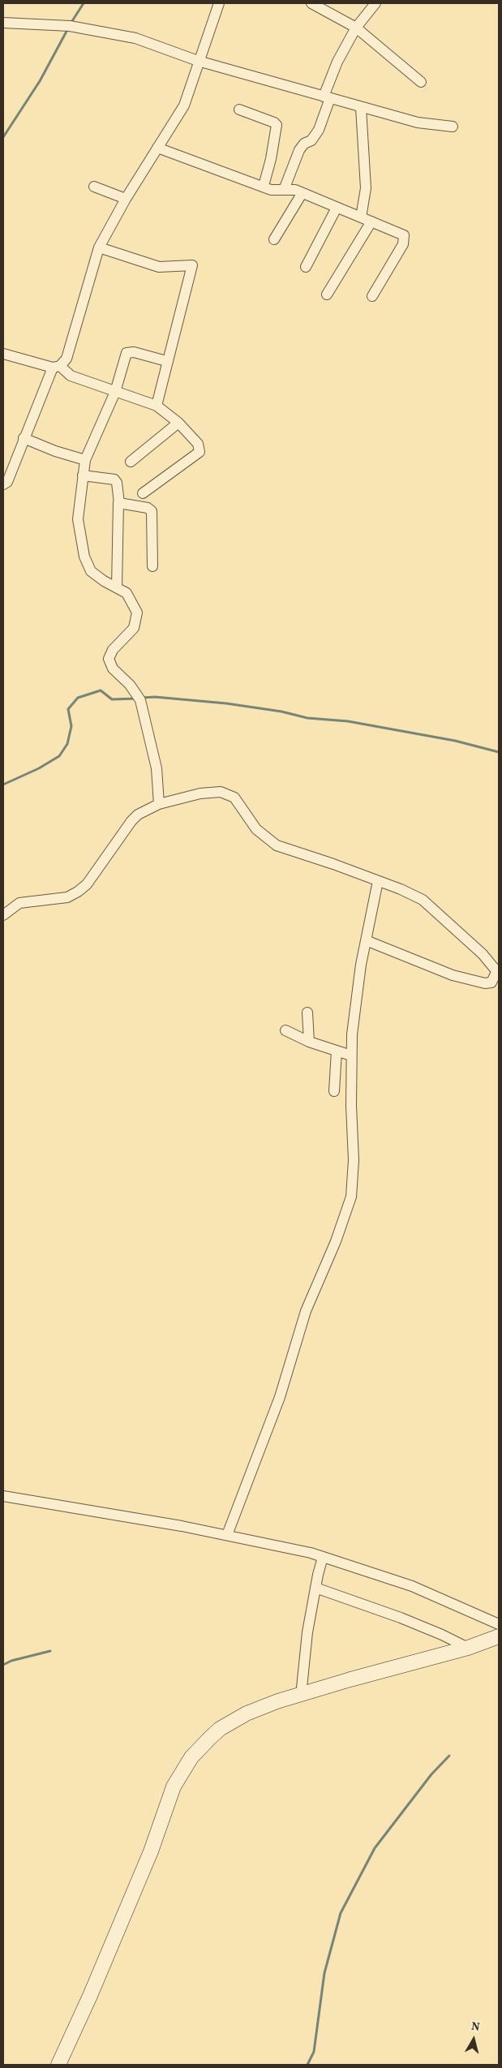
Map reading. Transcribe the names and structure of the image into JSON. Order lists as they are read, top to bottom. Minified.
{"north":"top"}
